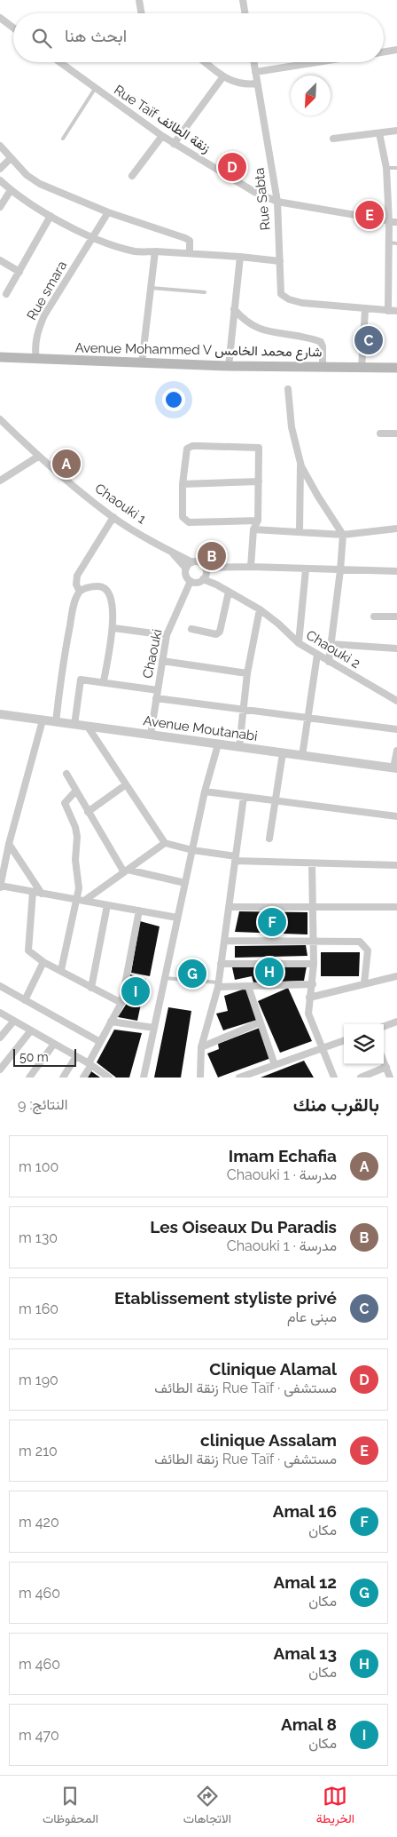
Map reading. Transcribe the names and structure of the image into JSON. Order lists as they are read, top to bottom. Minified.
{"streets":{"main road":["Avenue Mohammed V شارع محمد الخامس"],"street":["Rue Taïf زنقة الطائف","Rue Sabta","Rue smara","Chaouki 1","Chaouki 2","Chaouki","Avenue Moutanabi"]},"crossings":[["Rue Taïf زنقة الطائف","Rue Sabta"],["Rue smara","Avenue Mohammed V شارع محمد الخامس"],["Chaouki 1","Chaouki 2"],["Chaouki 1","Chaouki"],["Chaouki 2","Chaouki"],["Chaouki","Avenue Moutanabi"]],"scale_bar":"50 m","north":"bottom left","page":{"search":"ابحث هنا","pins":["D","E","C","A","B","F","H","G","I"],"scale":"50 m","heading":["بالقرب منك","النتائج: 9"],"list":[{"mark":"A","name":"Imam Echafia","note":"مدرسة · Chaouki 1","value":"100 m"},{"mark":"B","name":"Les Oiseaux Du Paradis","note":"مدرسة · Chaouki 1","value":"130 m"},{"mark":"C","name":"Etablissement styliste privé","note":"مبنى عام","value":"160 m"},{"mark":"D","name":"Clinique Alamal","note":"مستشفى · Rue Taïf زنقة الطائف","value":"190 m"},{"mark":"E","name":"clinique Assalam","note":"مستشفى · Rue Taïf زنقة الطائف","value":"210 m"},{"mark":"F","name":"Amal 16","note":"مكان","value":"420 m"},{"mark":"G","name":"Amal 12","note":"مكان","value":"460 m"},{"mark":"H","name":"Amal 13","note":"مكان","value":"460 m"},{"mark":"I","name":"Amal 8","note":"مكان","value":"470 m"}],"nav":["الخريطة","الاتجاهات","المحفوظات"]}}
